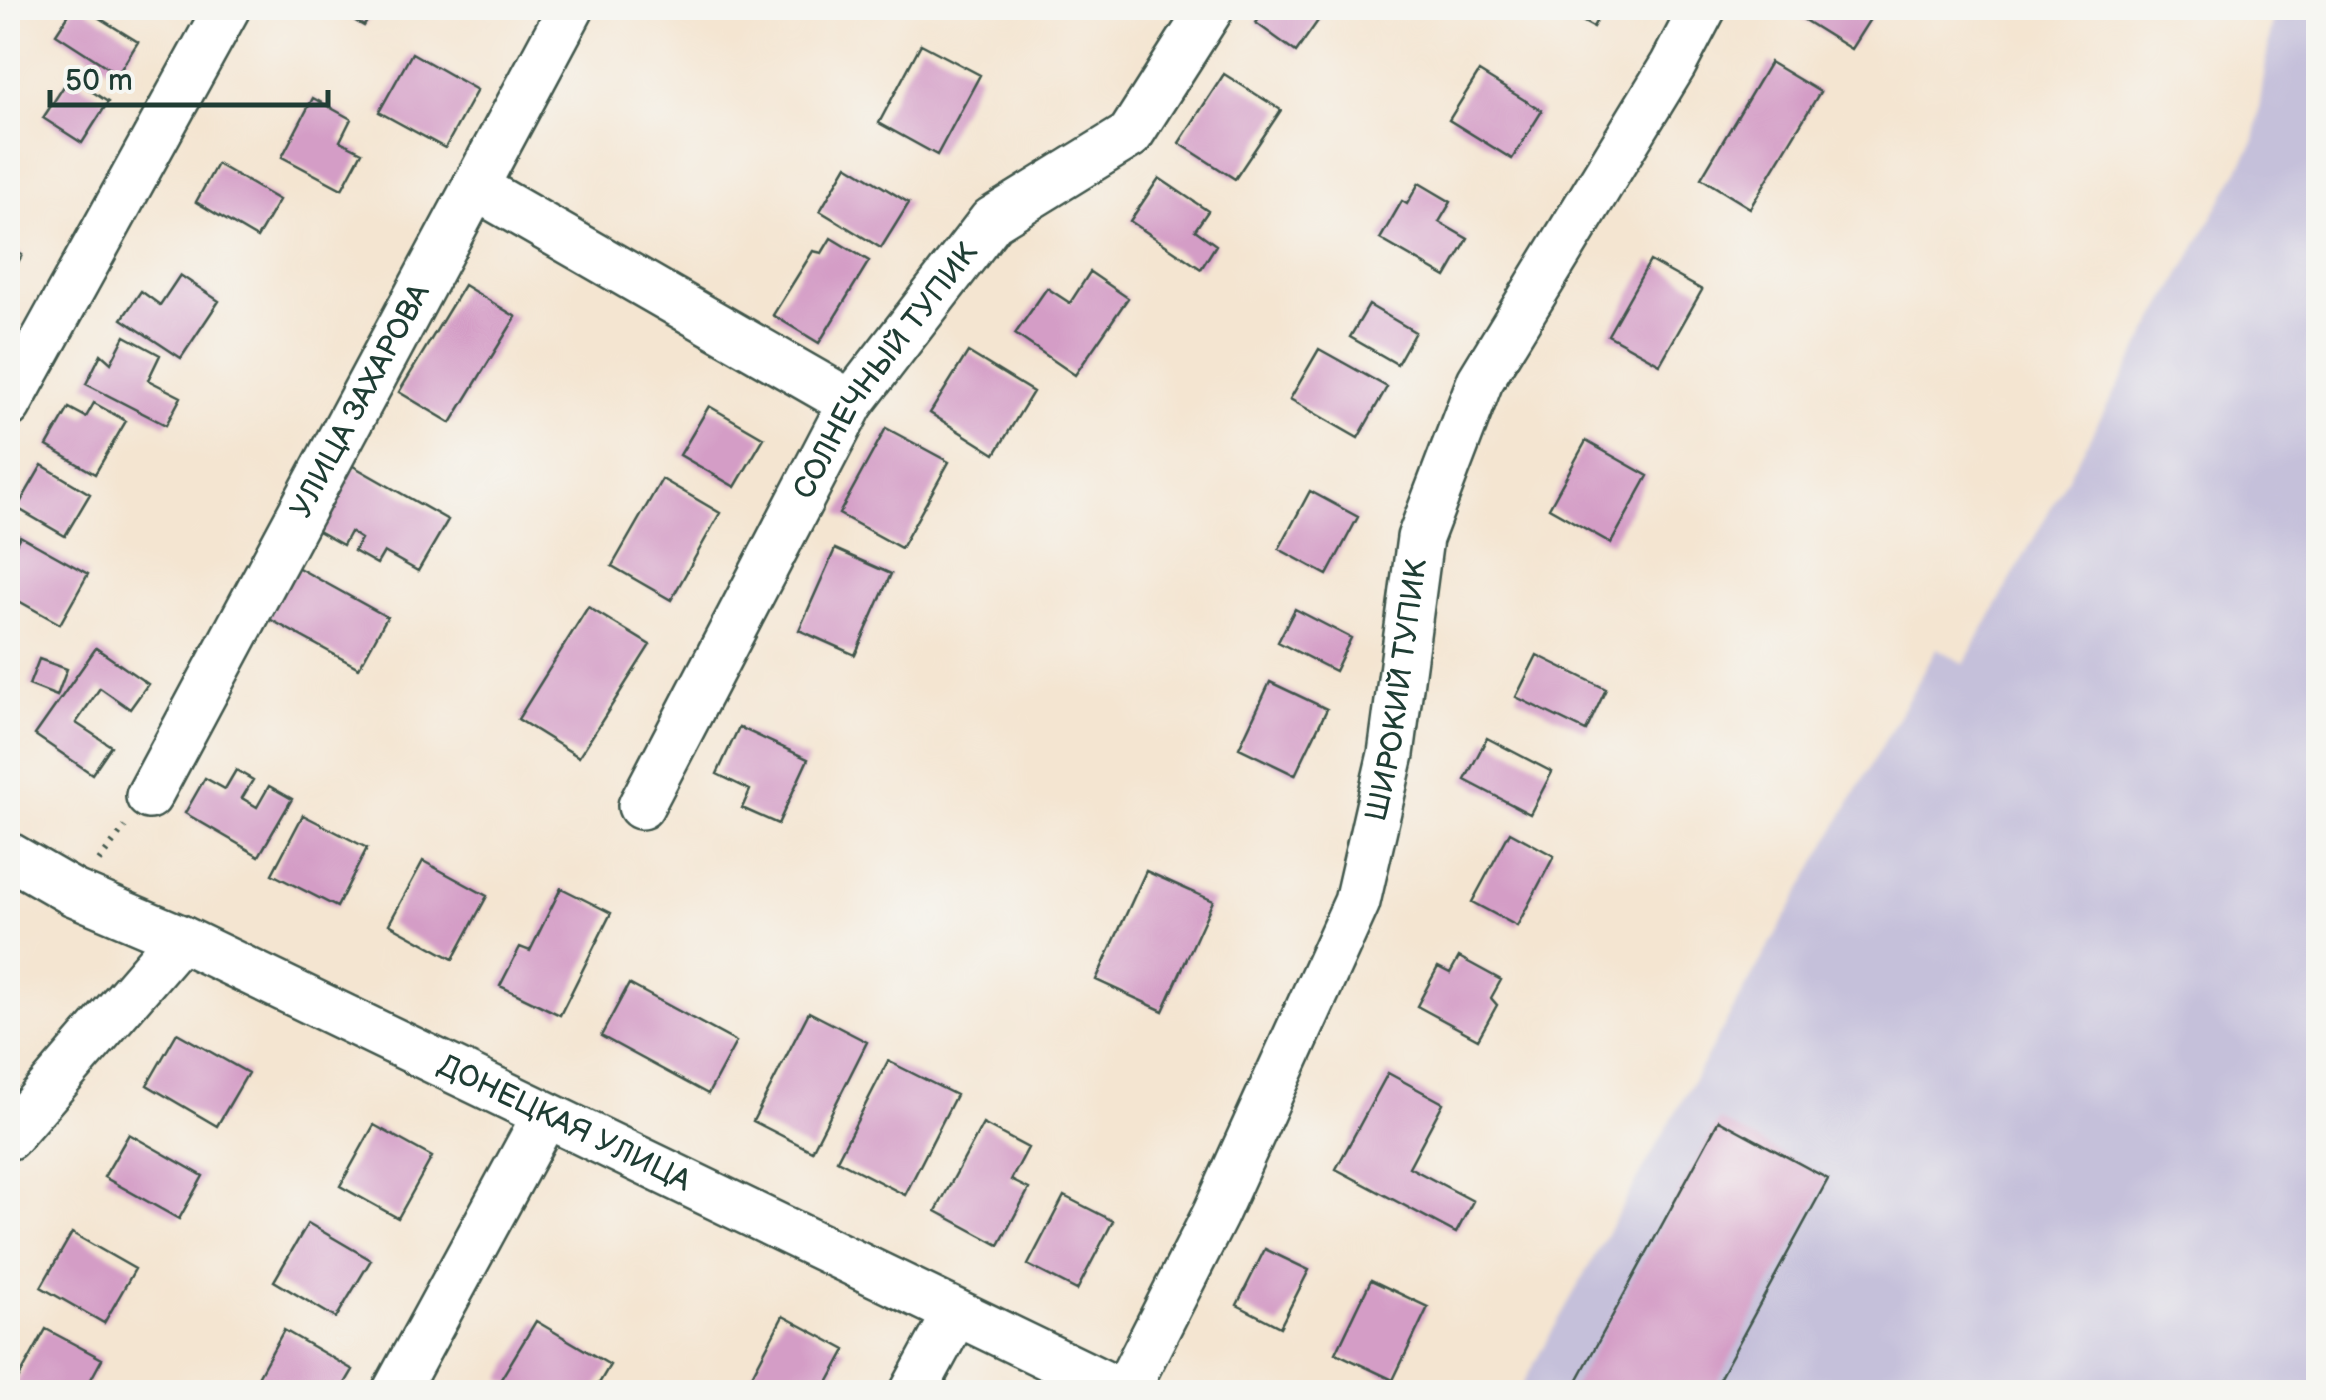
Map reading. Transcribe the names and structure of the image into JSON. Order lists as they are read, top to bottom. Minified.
{"streets":{"street":["СОЛНЕЧНЫЙ ТУПИК","УЛИЦА ЗАХАРОВА","ШИРОКИЙ ТУПИК","ДОНЕЦКАЯ УЛИЦА"]},"crossings":[["ШИРОКИЙ ТУПИК","ДОНЕЦКАЯ УЛИЦА"]],"scale_bar":"50 m"}
